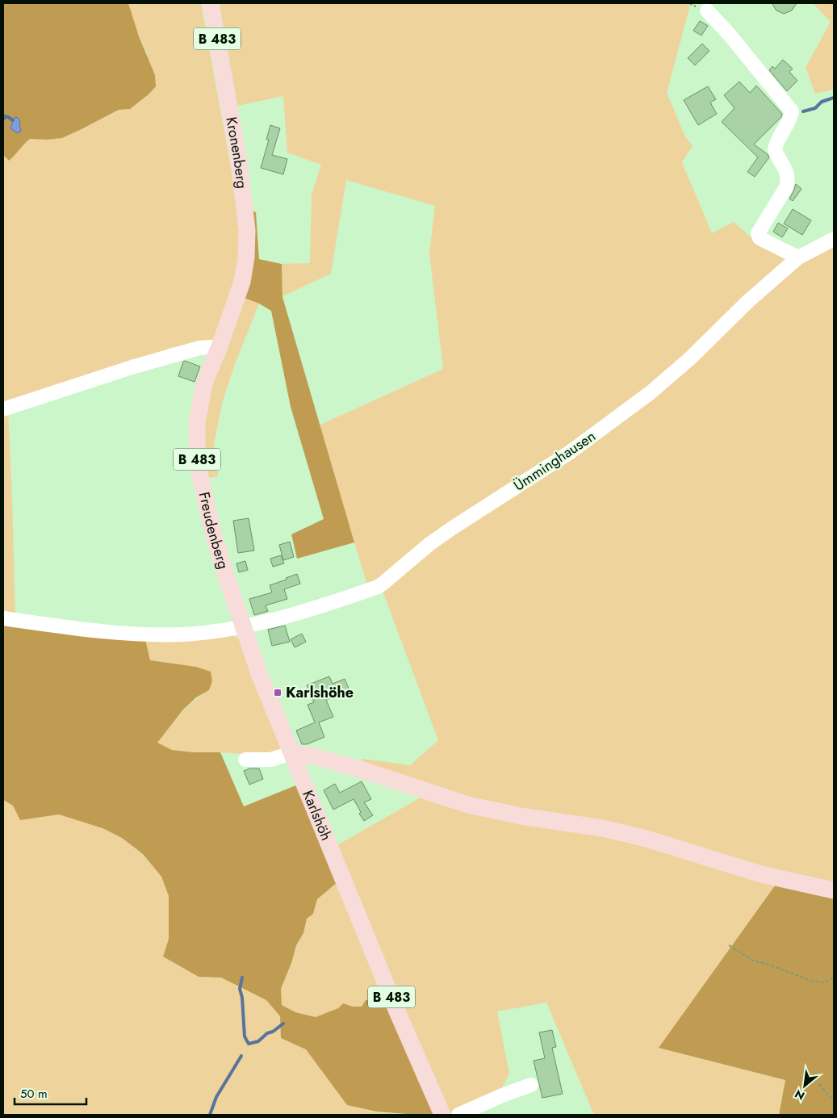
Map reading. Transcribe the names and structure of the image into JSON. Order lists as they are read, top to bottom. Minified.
{"streets":{"main road":["B 483","Kronenberg","Freudenberg","Karlshöh"],"street":["Ümminghausen"]},"crossings":[["Kronenberg","Freudenberg"],["Ümminghausen","Freudenberg"],["Freudenberg","Karlshöh"]],"places":{"transit":["Karlshöhe"]},"scale_bar":"50 m","north":"bottom left"}
